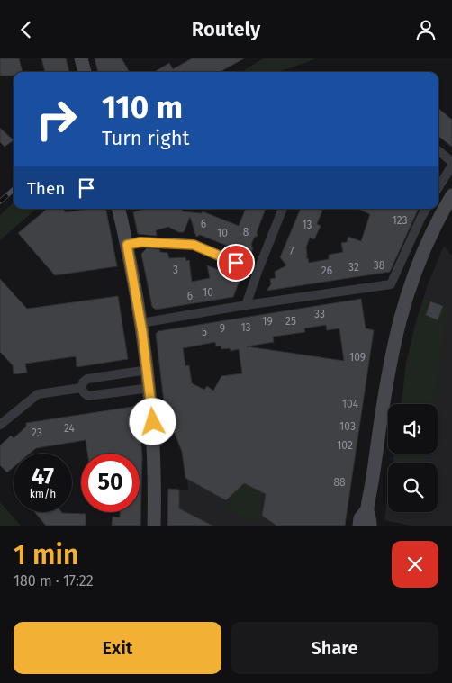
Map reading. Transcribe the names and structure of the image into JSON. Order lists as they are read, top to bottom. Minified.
{"house_numbers":["123","6","13","8","10","7","38","32","3","26","10","6","33","19","25","13","9","5","109","104","103","24","23","102","88"],"page":{"header":"Routely","turn":["110 m","Turn right"],"then":"Then","speed":"47 km/h","limit":"50","heading":["1 min","180 m · 17:22"],"buttons":["Exit","Share"]}}
